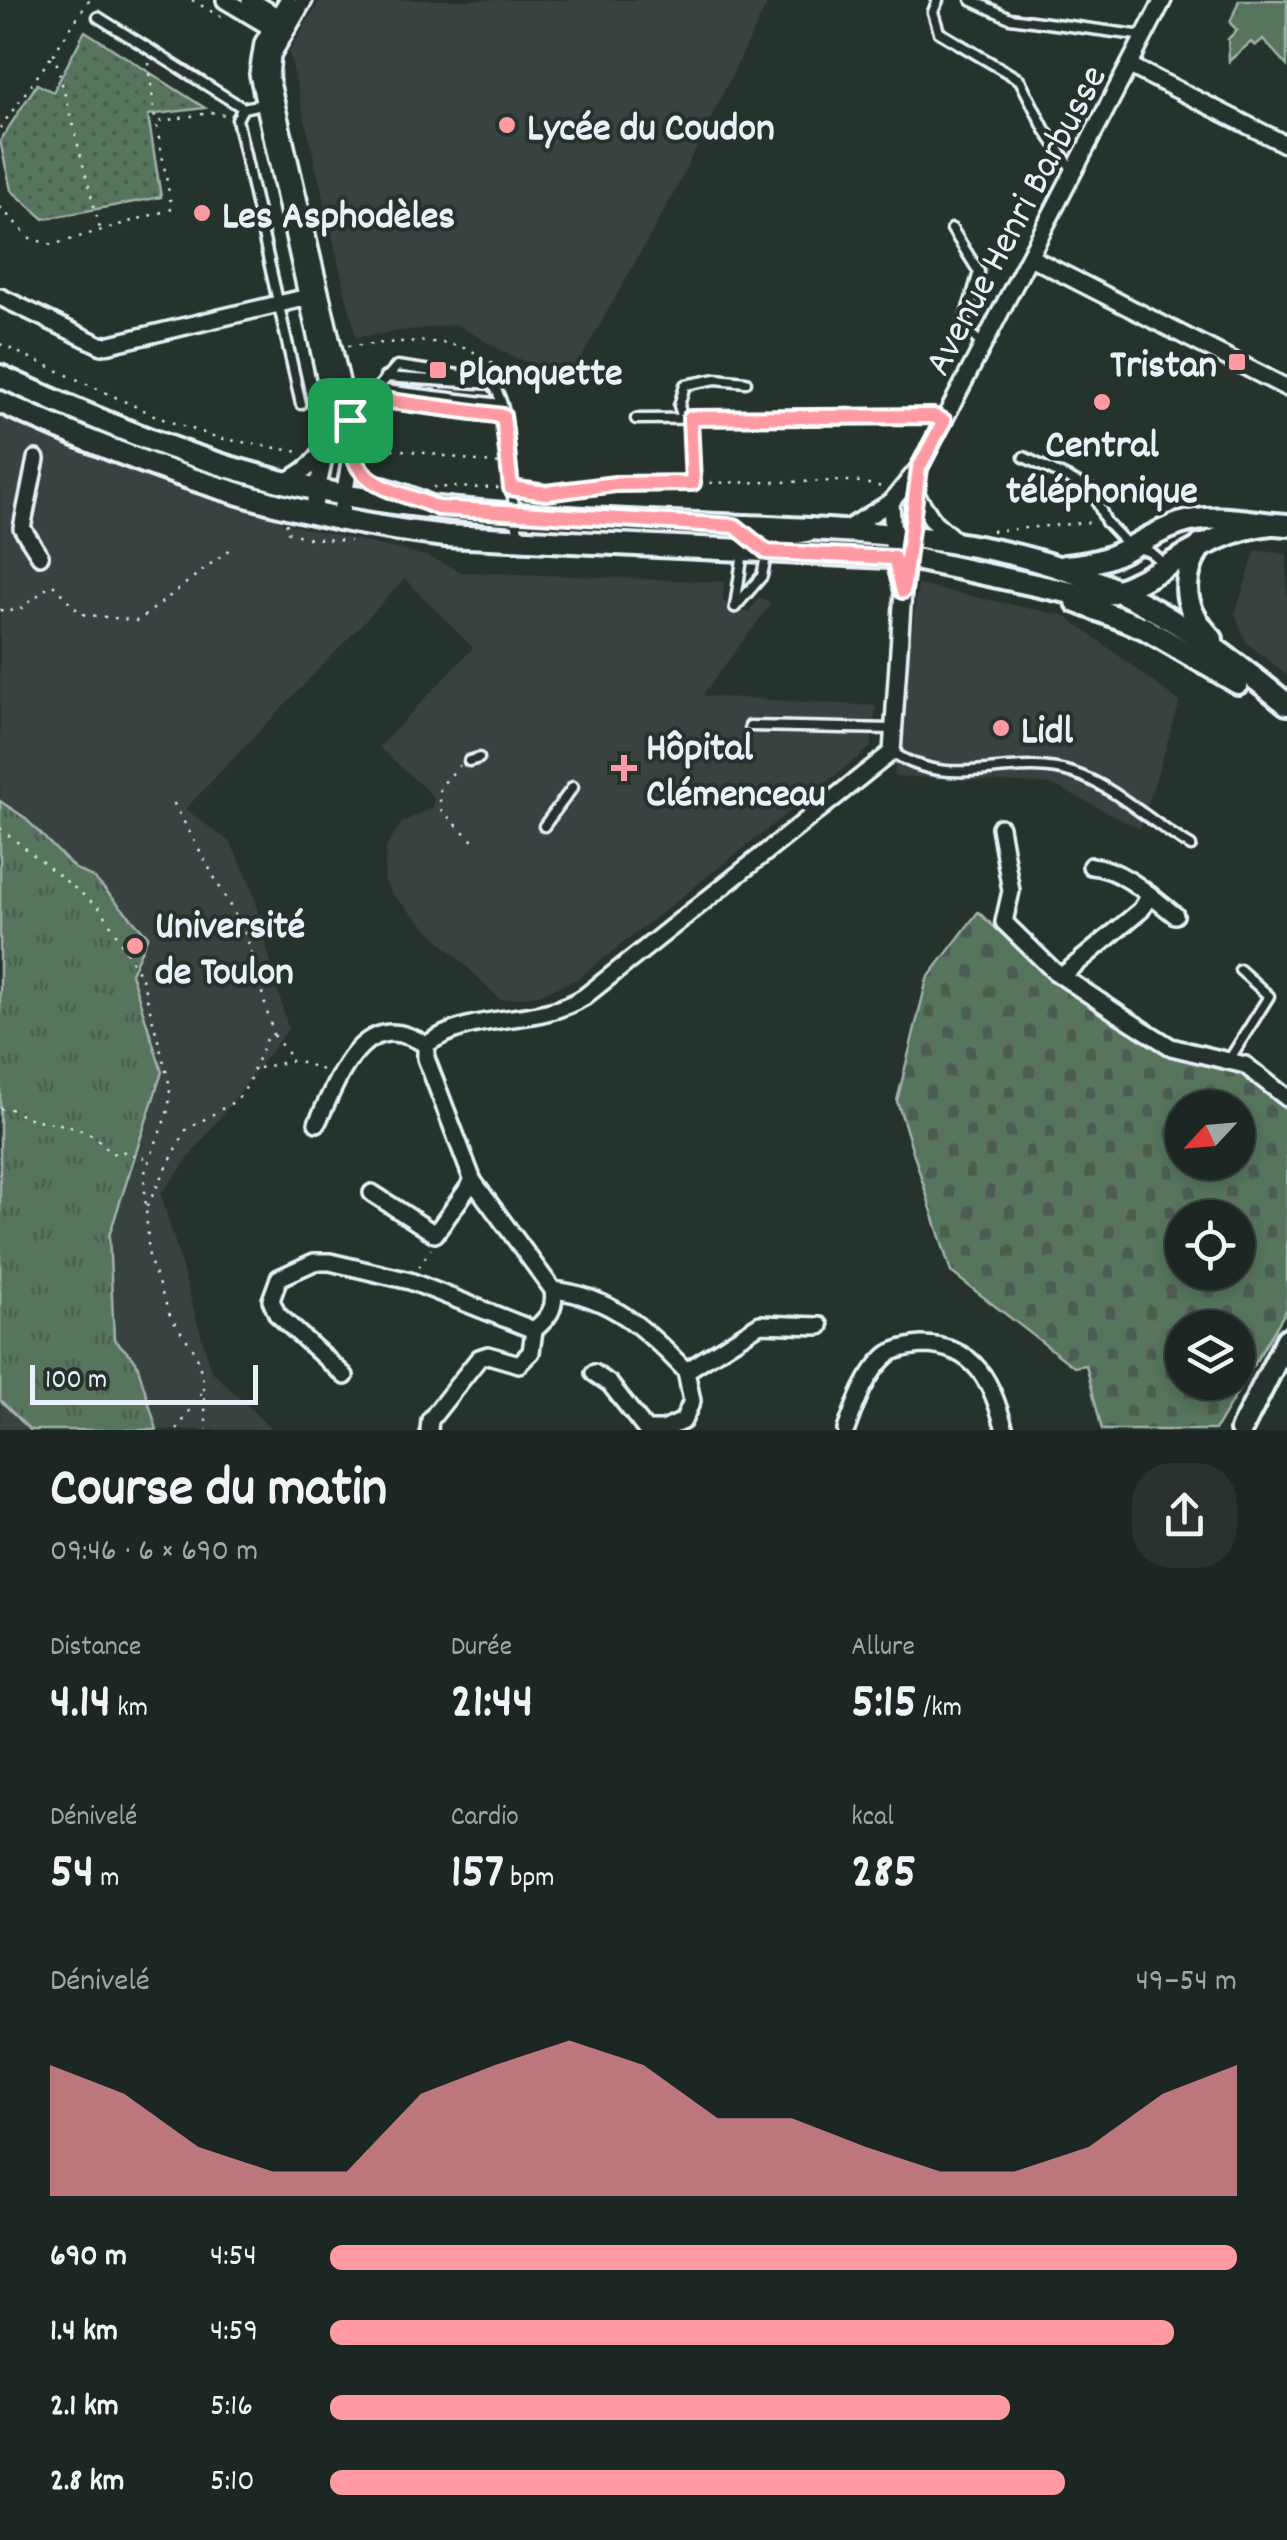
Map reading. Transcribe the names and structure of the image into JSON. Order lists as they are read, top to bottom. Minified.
{"streets":{"street":["Avenue Henri Barbusse"]},"places":{"other":["Lycée du Coudon","Les Asphodèles","Central téléphonique","Lidl","Université de Toulon"],"transit":["Tristan","Planquette"],"health":["Hôpital Clémenceau"]},"scale_bar":"100 m","north":"bottom left","page":{"scale":"100 m","heading":["Course du matin","09:46 · 6 × 690 m"],"stats":[["Distance","4.14 km"],["Durée","21:44"],["Allure","5:15 /km"],["Dénivelé","54 m"],["Cardio","157 bpm"],["kcal","285"]],"chart":["Dénivelé","49–54 m"],"list":[{"name":"690 m","note":"4:54"},{"name":"1.4 km","note":"4:59"},{"name":"2.1 km","note":"5:16"},{"name":"2.8 km","note":"5:10"}]}}
